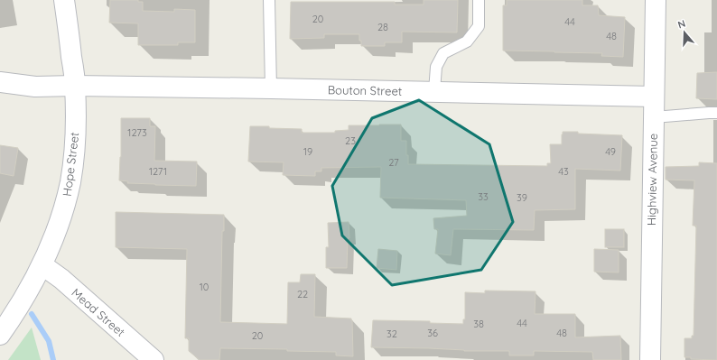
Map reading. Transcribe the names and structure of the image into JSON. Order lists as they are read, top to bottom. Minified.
{"streets":{"street":["Bouton Street","Hope Street","Highview Avenue","Mead Street"]},"crossings":[["Bouton Street","Hope Street"],["Bouton Street","Highview Avenue"],["Hope Street","Mead Street"]],"house_numbers":["20","44","28","48","1273","23","19","49","27","1271","43","33","39","10","22","44","38","36","48","32","20"],"north":"top"}
